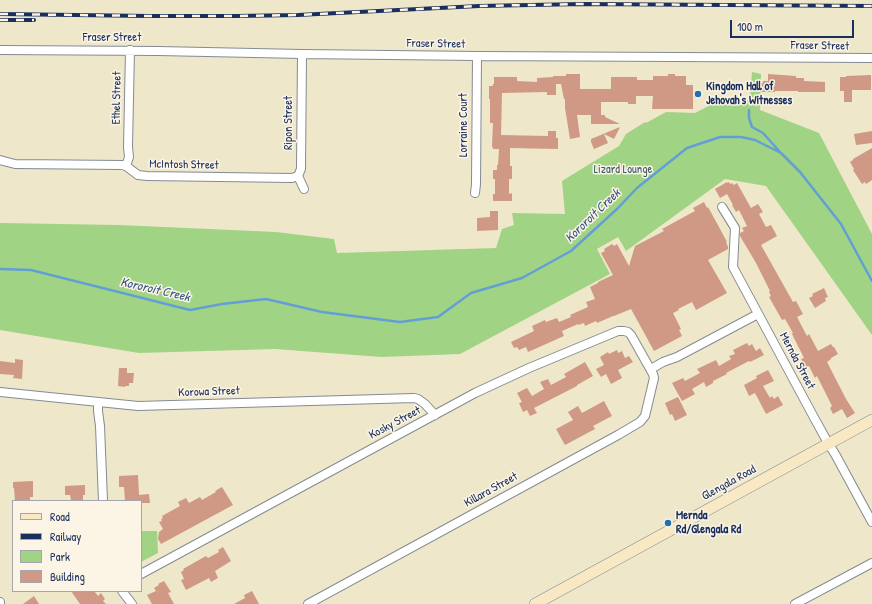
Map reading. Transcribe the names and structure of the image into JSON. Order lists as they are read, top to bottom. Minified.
{"streets":{"street":["Fraser Street","Ethel Street","Ripon Street","Lorraine Court","McIntosh Street","Mernda Street","Korowa Street","Kosky Street","Glengala Road","Killara Street"]},"crossings":[["Fraser Street","Ethel Street"],["Fraser Street","Ripon Street"],["Fraser Street","Lorraine Court"],["Ethel Street","McIntosh Street"],["Ripon Street","McIntosh Street"],["Mernda Street","Glengala Road"],["Korowa Street","Kosky Street"],["Kosky Street","Killara Street"]],"water":["Kororoit Creek"],"parks":["Lizard Lounge"],"places":["Kingdom Hall of Jehovah's Witnesses","Mernda Rd/Glengala Rd"],"legend":["Road","Railway","Park","Building"],"scale_bar":"100 m"}
